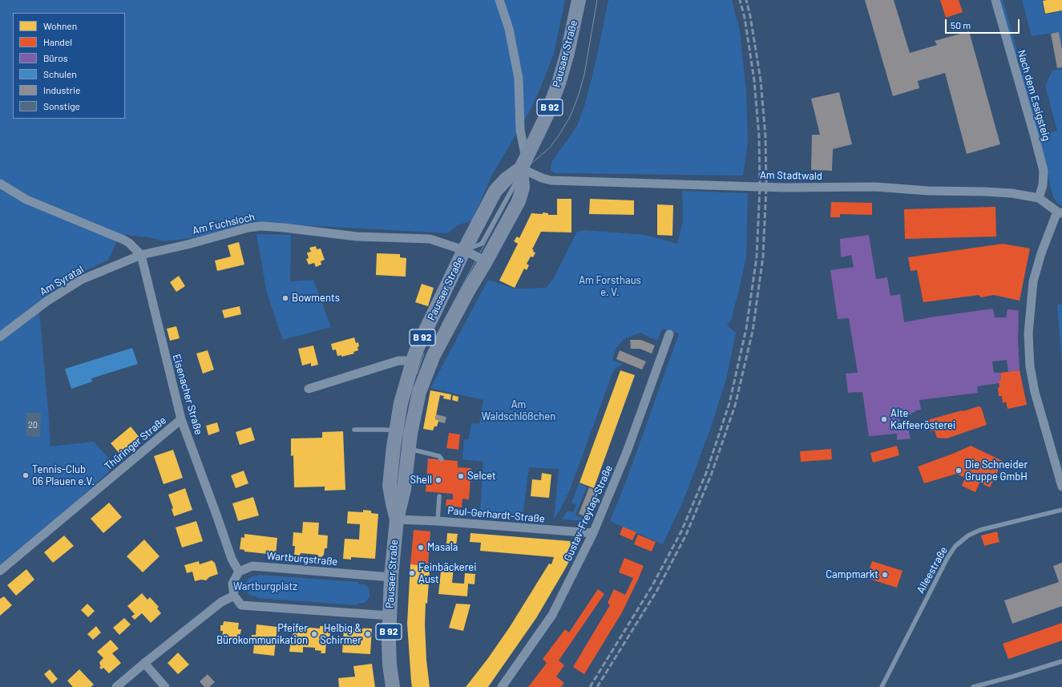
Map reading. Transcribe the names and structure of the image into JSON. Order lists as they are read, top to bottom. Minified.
{"streets":{"main road":["Pausaer Straße","B 92"],"street":["Nach dem Essigsteig","Am Stadtwald","Am Fuchsloch","Am Syratal","Eisenacher Straße","Thüringer Straße","Gustav-Freytag-Straße","Paul-Gerhardt-Straße","Wartburgstraße"],"lane":["Alleestraße"]},"crossings":[["Pausaer Straße","Am Stadtwald"],["Pausaer Straße","Am Fuchsloch"],["Pausaer Straße","Paul-Gerhardt-Straße"],["Pausaer Straße","Wartburgstraße"],["Nach dem Essigsteig","Am Stadtwald"],["Am Fuchsloch","Am Syratal"],["Am Fuchsloch","Eisenacher Straße"],["Am Syratal","Eisenacher Straße"],["Eisenacher Straße","Thüringer Straße"],["Eisenacher Straße","Wartburgstraße"],["Gustav-Freytag-Straße","Paul-Gerhardt-Straße"]],"parks":["Am Forsthaus e. V.","Am Waldschlößchen","Wartburgplatz"],"places":["Bowments","Alte Kaffeerösterei","Die Schneider Gruppe GmbH","Tennis-Club 06 Plauen e.V.","Selcet","Shell","Masala","Feinbäckerei Aust","Campmarkt","Pfeifer Bürokommunikation","Helbig & Schirmer"],"house_numbers":["20"],"legend":["Wohnen","Handel","Büros","Schulen","Industrie","Sonstige"],"scale_bar":"50 m"}
